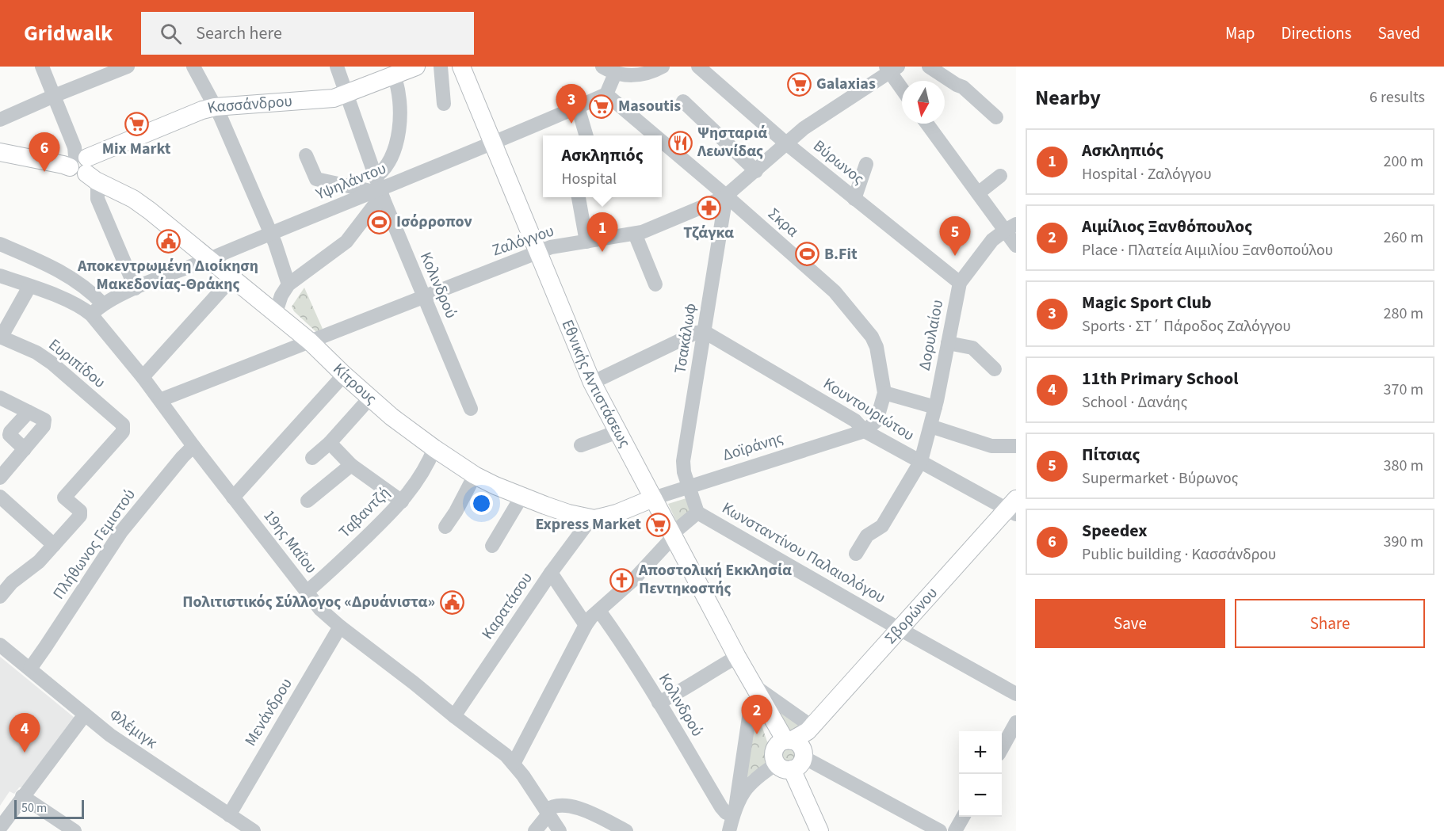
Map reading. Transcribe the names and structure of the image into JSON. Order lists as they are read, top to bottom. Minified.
{"streets":{"main road":["Κασσάνδρου","Κίτρους","Εθνικής Αντιστάσεως","Σβορώνου"],"street":["Βύρωνος","Υψηλάντου","Σκρα","Ζαλόγγου","Κολινδρού","Δορυλαίου","Τσακάλωφ","Ευριπίδου","Κουντουριώτου","Δοϊράνης","Ταβαντζή","19ης Μαΐου","Πλήθωνος Γεμιστού","Κωνσταντίνου Παλαιολόγου","Καρατάσου","Μενάνδρου","Φλέμιγκ"]},"crossings":[["Κασσάνδρου","Κολινδρού"],["Κασσάνδρου","Κίτρους"],["Βύρωνος","Ζαλόγγου"],["Βύρωνος","Δορυλαίου"],["Υψηλάντου","Σκρα"],["Υψηλάντου","Κολινδρού"],["Υψηλάντου","Κίτρους"],["Υψηλάντου","Εθνικής Αντιστάσεως"],["Υψηλάντου","19ης Μαΐου"],["Σκρα","Ζαλόγγου"],["Σκρα","Τσακάλωφ"],["Σκρα","Κουντουριώτου"],["Σκρα","Δοϊράνης"],["Ζαλόγγου","Κολινδρού"],["Ζαλόγγου","Τσακάλωφ"],["Ζαλόγγου","Κίτρους"],["Ζαλόγγου","Εθνικής Αντιστάσεως"],["Ζαλόγγου","19ης Μαΐου"],["Δορυλαίου","Κουντουριώτου"],["Τσακάλωφ","Κουντουριώτου"],["Τσακάλωφ","Δοϊράνης"],["Τσακάλωφ","Κωνσταντίνου Παλαιολόγου"],["Κίτρους","Εθνικής Αντιστάσεως"],["Κίτρους","Δοϊράνης"],["Κίτρους","Ταβαντζή"],["Κίτρους","Καρατάσου"],["Εθνικής Αντιστάσεως","Δοϊράνης"],["Εθνικής Αντιστάσεως","Σβορώνου"],["Κουντουριώτου","Δοϊράνης"],["Κουντουριώτου","Σβορώνου"],["Ταβαντζή","19ης Μαΐου"],["19ης Μαΐου","Πλήθωνος Γεμιστού"],["19ης Μαΐου","Καρατάσου"],["19ης Μαΐου","Μενάνδρου"],["Πλήθωνος Γεμιστού","Φλέμιγκ"],["Κωνσταντίνου Παλαιολόγου","Σβορώνου"],["Μενάνδρου","Φλέμιγκ"]],"places":{"supermarket":["Galaxias","Masoutis","Mix Markt","Express Market"],"restaurant":["Ψησταριά Λεωνίδας"],"pharmacy":["Τζάγκα"],"sports":["Ισόρροπον","B.Fit"],"public building":["Αποκεντρωμένη Διοίκηση Μακεδονίας-Θράκης","Πολιτιστικός Σύλλογος «Δρυάνιστα»"],"church":["Αποστολική Εκκλησία Πεντηκοστής"]},"scale_bar":"50 m","north":"bottom","page":{"header":"Gridwalk","search":"Search here","nav":["Map","Directions","Saved"],"heading":["Nearby","6 results"],"pins":["3","6","1","5","2","4"],"list":[{"mark":"1","name":"Ασκληπιός","note":"Hospital · Ζαλόγγου","value":"200 m"},{"mark":"2","name":"Αιμίλιος Ξανθόπουλος","note":"Place · Πλατεία Αιμιλίου Ξανθοπούλου","value":"260 m"},{"mark":"3","name":"Magic Sport Club","note":"Sports · ΣΤ΄ Πάροδος Ζαλόγγου","value":"280 m"},{"mark":"4","name":"11th Primary School","note":"School · Δανάης","value":"370 m"},{"mark":"5","name":"Πίτσιας","note":"Supermarket · Βύρωνος","value":"380 m"},{"mark":"6","name":"Speedex","note":"Public building · Κασσάνδρου","value":"390 m"}],"popup":["Ασκληπιός","Hospital"],"buttons":["Save","Share"],"map_buttons":["+","−"],"scale":"50 m"}}
